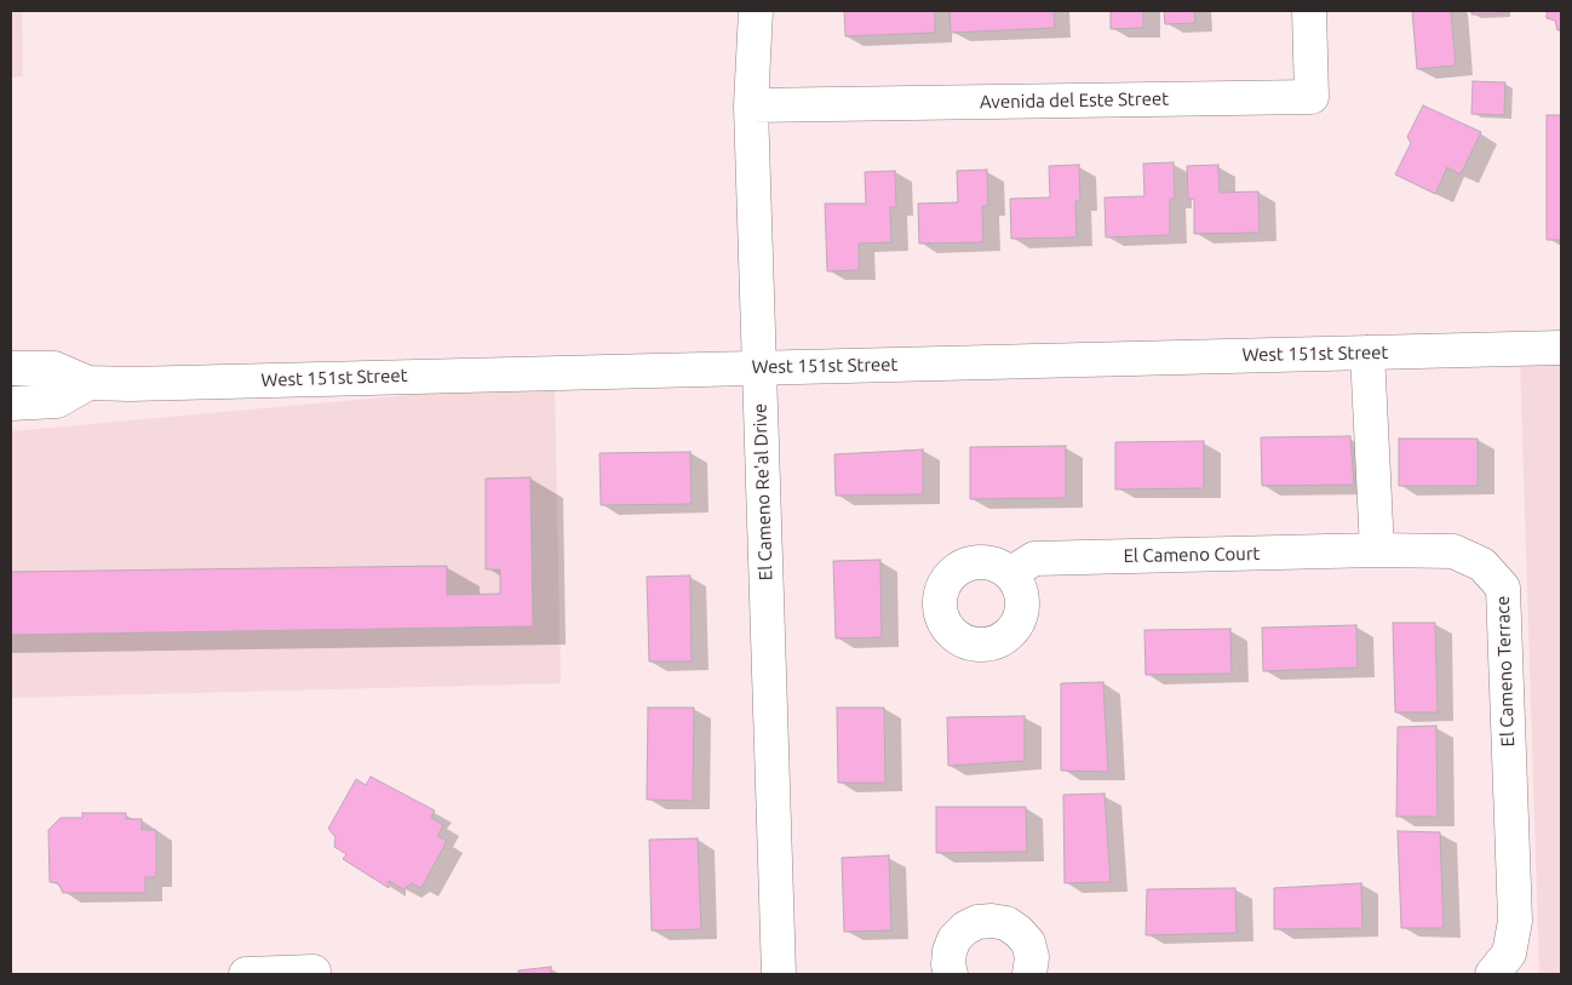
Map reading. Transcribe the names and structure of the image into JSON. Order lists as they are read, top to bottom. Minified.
{"streets":{"street":["Avenida del Este Street","West 151st Street","El Cameno Re'al Drive","El Cameno Court","El Cameno Terrace"]},"crossings":[["Avenida del Este Street","El Cameno Re'al Drive"],["West 151st Street","El Cameno Re'al Drive"],["El Cameno Court","El Cameno Terrace"]]}
